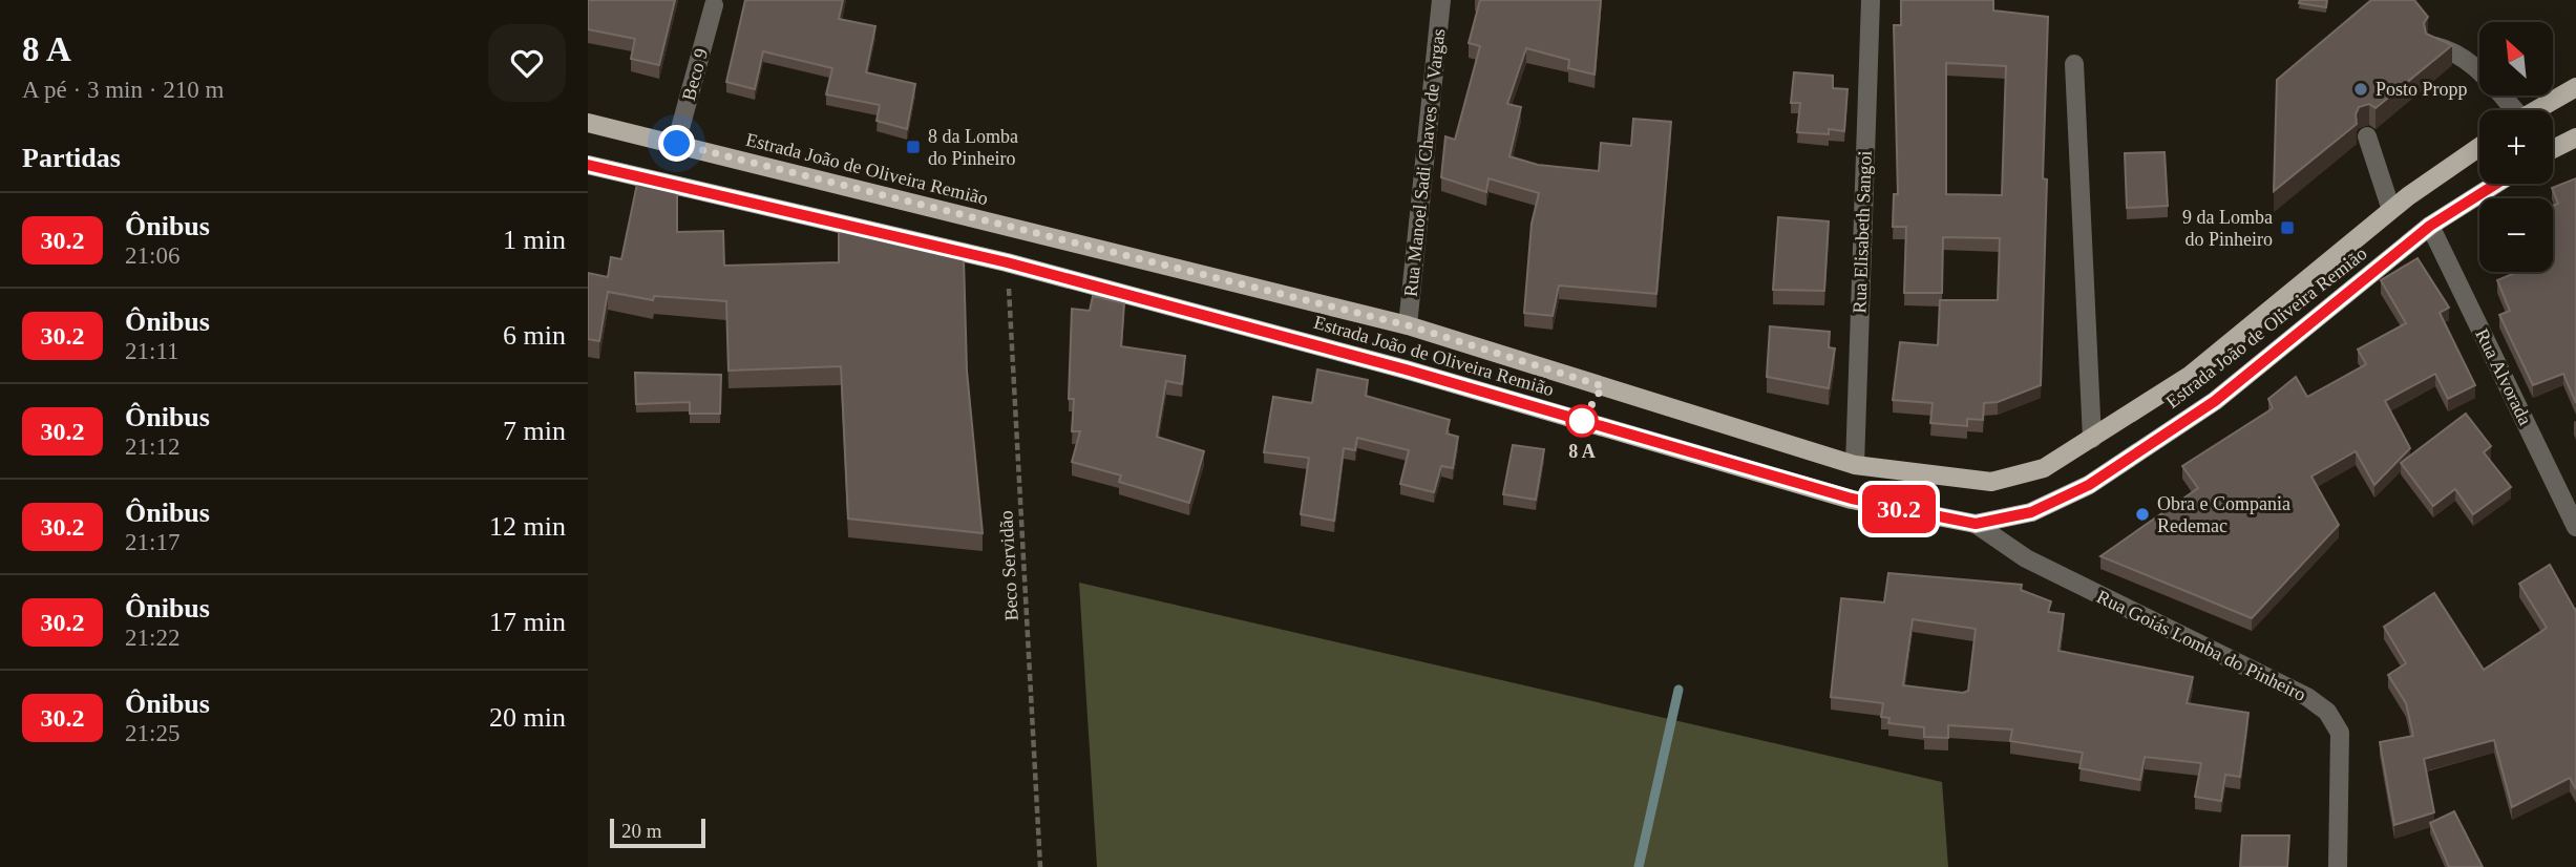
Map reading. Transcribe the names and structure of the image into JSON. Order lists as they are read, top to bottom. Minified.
{"streets":{"main road":["Estrada João de Oliveira Remião"],"street":["Beco 9","Rua Manoel Sadi Chaves de Vargas","Rua Elisabeth Sangoi","Rua Alvorada","Rua Goiás Lomba do Pinheiro"],"path":["Beco Servidão"]},"crossings":[["Beco 9","Estrada João de Oliveira Remião"],["Rua Manoel Sadi Chaves de Vargas","Estrada João de Oliveira Remião"],["Estrada João de Oliveira Remião","Rua Elisabeth Sangoi"],["Estrada João de Oliveira Remião","Rua Alvorada"],["Estrada João de Oliveira Remião","Beco Servidão"],["Estrada João de Oliveira Remião","Rua Goiás Lomba do Pinheiro"]],"places":{"other":["Posto Propp","8 A","Obra e Compania Redemac"],"transit":["8 da Lomba do Pinheiro","9 da Lomba do Pinheiro"]},"lines":["bus line 30.2"],"scale_bar":"20 m","north":"top left","page":{"heading":[["8 A","A pé · 3 min · 210 m"],"Partidas"],"on_map":"30.2","map_buttons":["+","−"],"list":[{"mark":"30.2","name":"Ônibus","note":"21:06","value":"1 min"},{"mark":"30.2","name":"Ônibus","note":"21:11","value":"6 min"},{"mark":"30.2","name":"Ônibus","note":"21:12","value":"7 min"},{"mark":"30.2","name":"Ônibus","note":"21:17","value":"12 min"},{"mark":"30.2","name":"Ônibus","note":"21:22","value":"17 min"},{"mark":"30.2","name":"Ônibus","note":"21:25","value":"20 min"}],"scale":"20 m"}}
